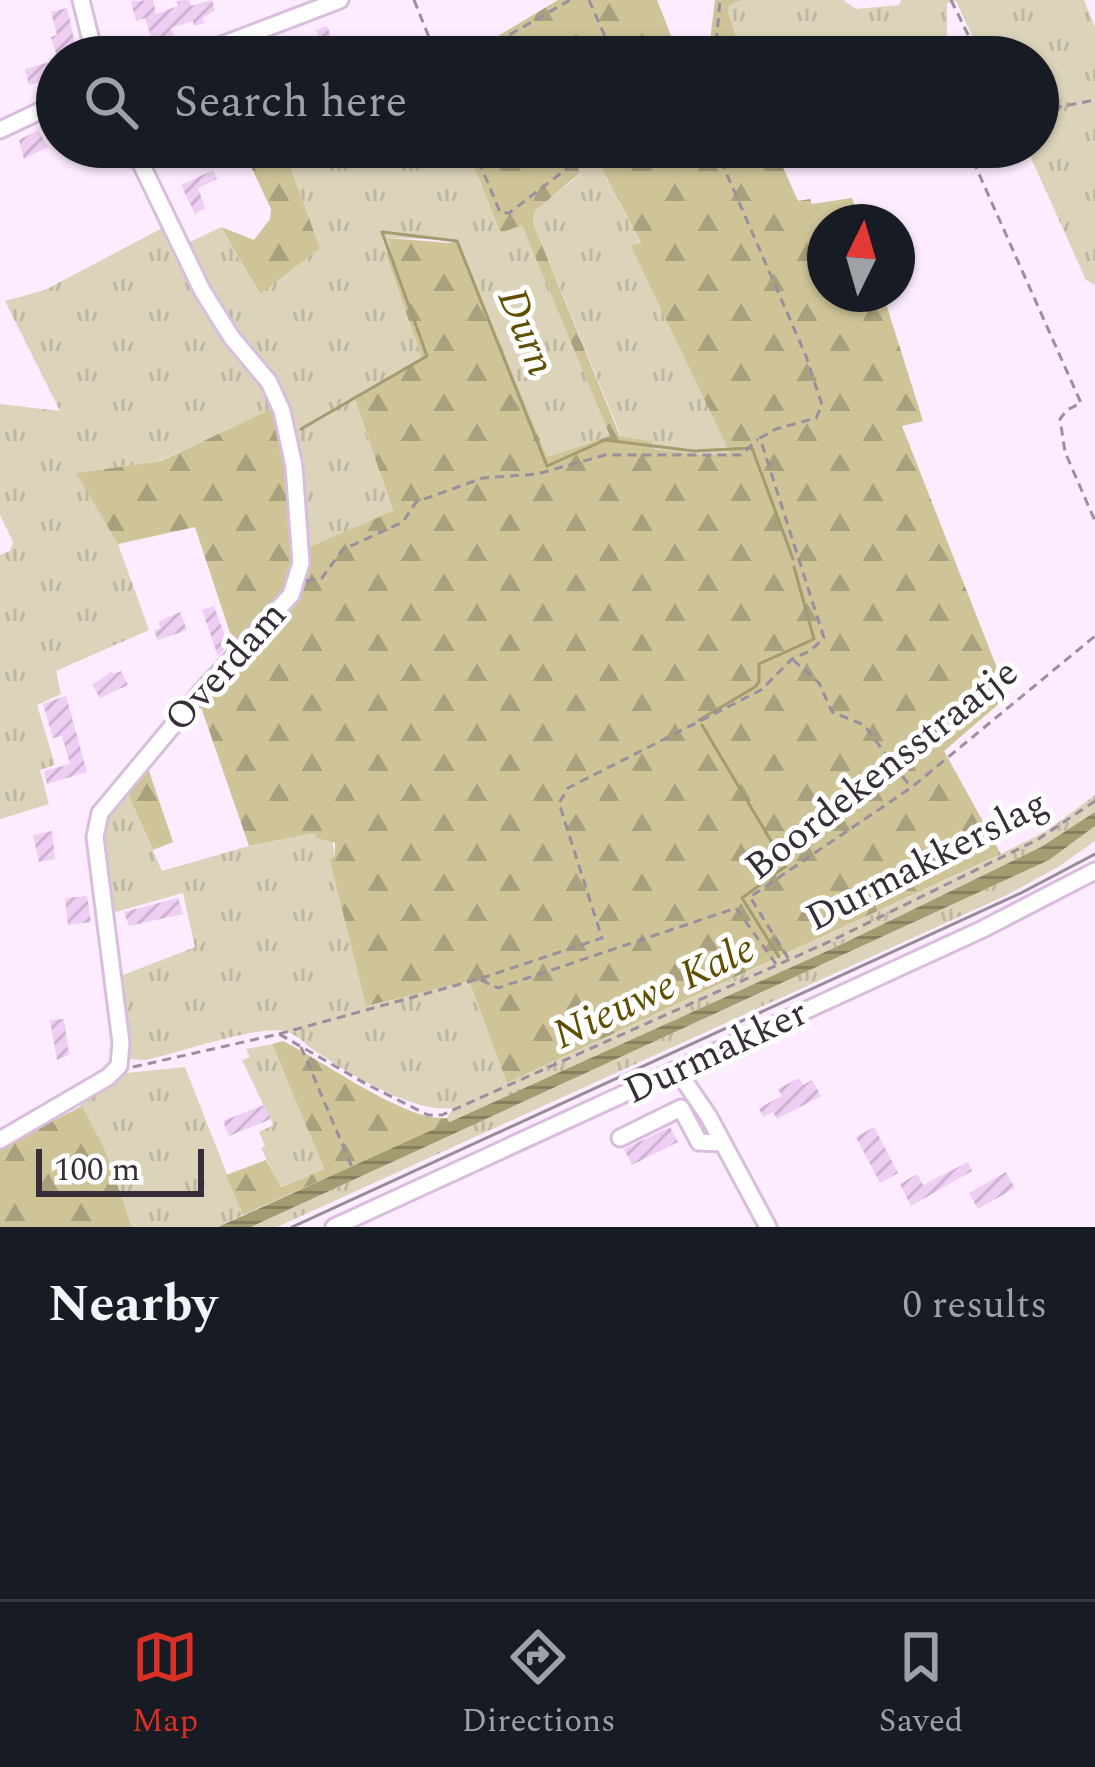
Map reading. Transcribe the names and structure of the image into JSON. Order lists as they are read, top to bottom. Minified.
{"streets":{"street":["Overdam","Durmakker"],"path":["Boordekensstraatje","Durmakkerslag"]},"crossings":[["Boordekensstraatje","Durmakkerslag"]],"water":["Durn","Nieuwe Kale"],"scale_bar":"100 m","north":"top","page":{"search":"Search here","scale":"100 m","heading":["Nearby","0 results"],"nav":["Map","Directions","Saved"]}}
